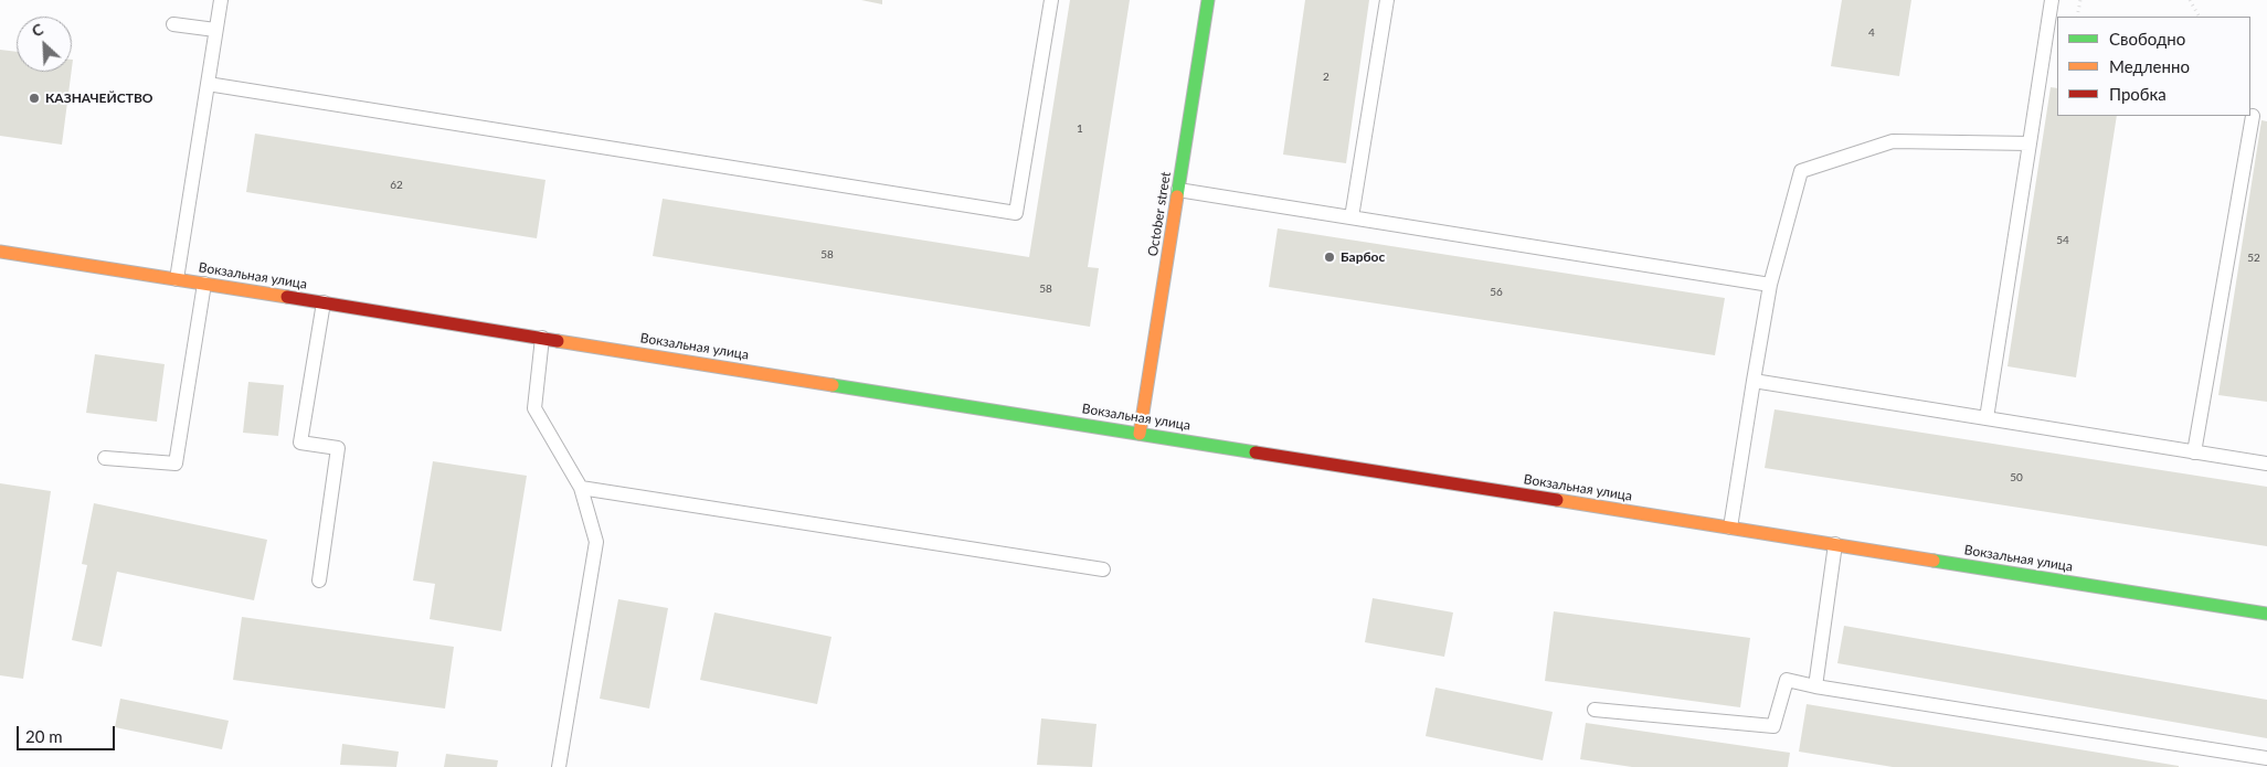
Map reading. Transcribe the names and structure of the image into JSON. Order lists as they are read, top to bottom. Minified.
{"streets":{"main road":["October street","Вокзальная улица"]},"crossings":[["October street","Вокзальная улица"]],"places":["КАЗНАЧЕЙСТВО","Барбос"],"house_numbers":["4","2","1","62","54","58","52","58","56","50"],"legend":["Свободно","Медленно","Пробка"],"scale_bar":"20 m","north":"top left"}
